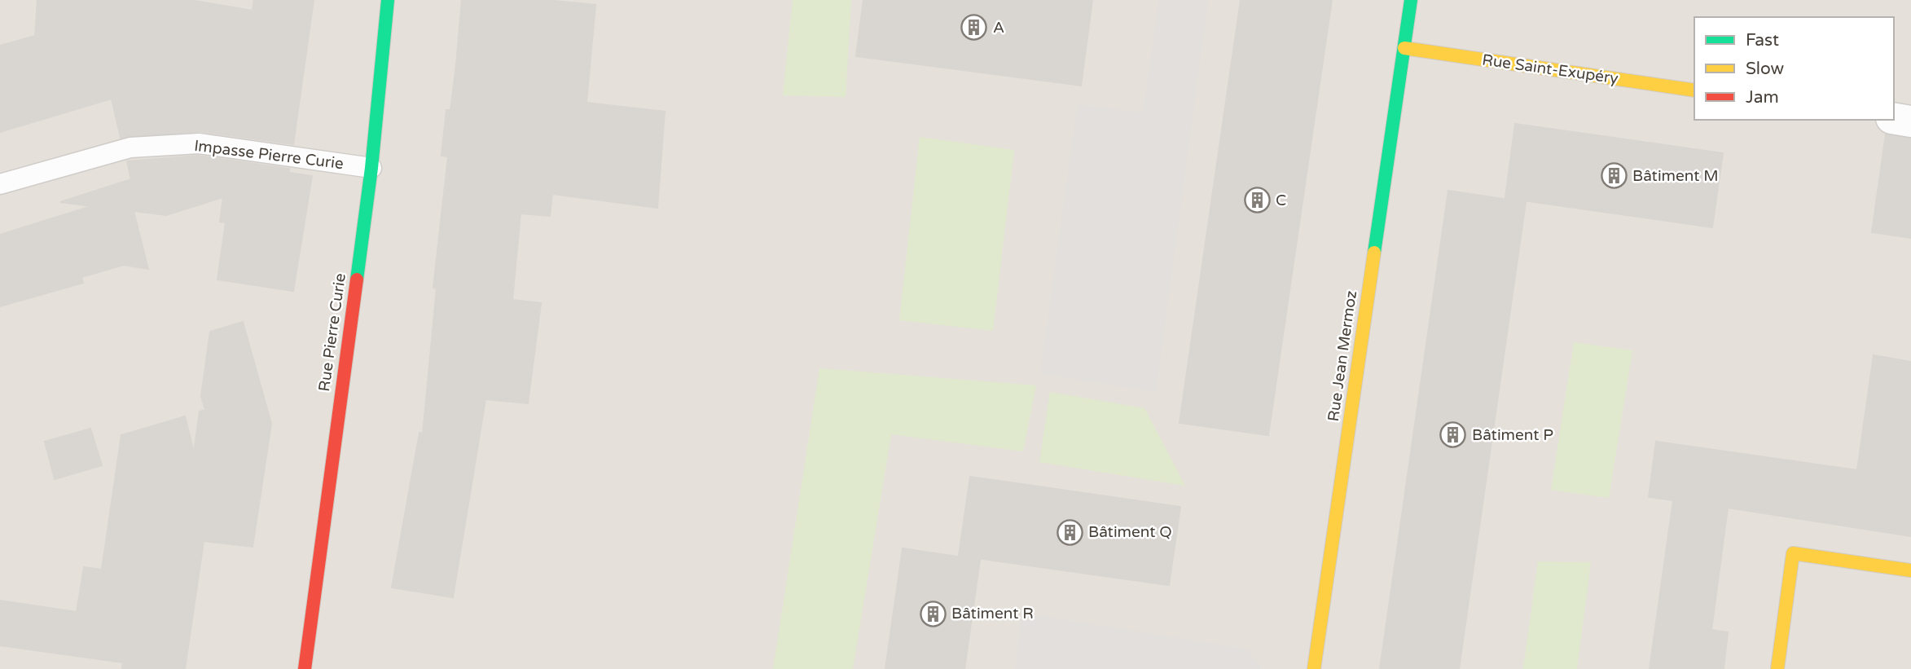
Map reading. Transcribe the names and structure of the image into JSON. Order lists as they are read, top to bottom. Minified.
{"streets":{"street":["Rue Saint-Exupéry","Rue Pierre Curie","Rue Jean Mermoz"],"lane":["Impasse Pierre Curie"]},"crossings":[["Rue Saint-Exupéry","Rue Jean Mermoz"],["Impasse Pierre Curie","Rue Pierre Curie"]],"places":{"building":["A","Bâtiment M","C","Bâtiment P","Bâtiment Q","Bâtiment R"]},"legend":["Fast","Slow","Jam"]}
